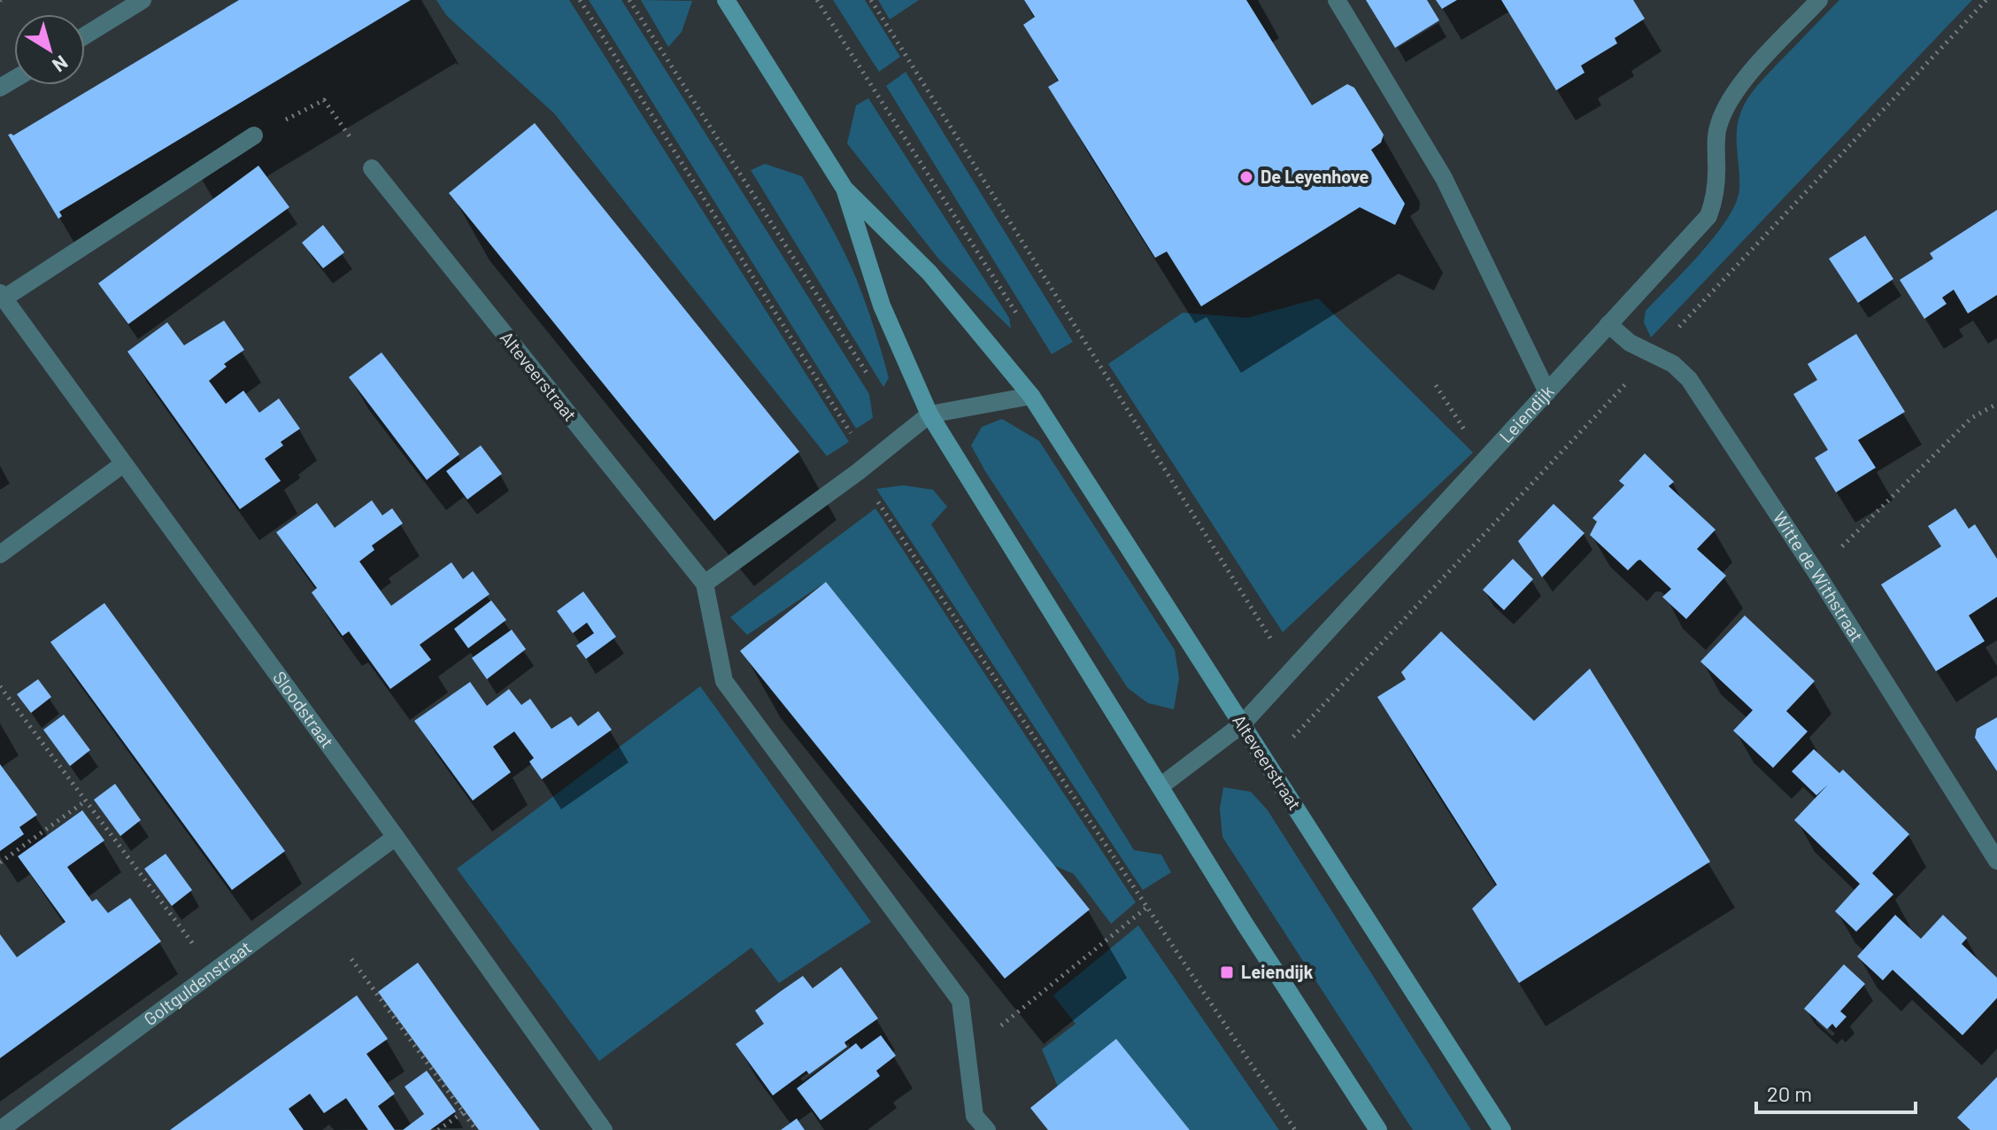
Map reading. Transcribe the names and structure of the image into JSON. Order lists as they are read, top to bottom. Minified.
{"streets":{"street":["Alteveerstraat","Leiendijk","Witte de Withstraat","Sloodstraat","Goltguldenstraat"]},"crossings":[["Alteveerstraat","Leiendijk"],["Leiendijk","Witte de Withstraat"],["Sloodstraat","Goltguldenstraat"]],"places":{"other":["De Leyenhove"],"transit":["Leiendijk"]},"scale_bar":"20 m","north":"bottom right"}
